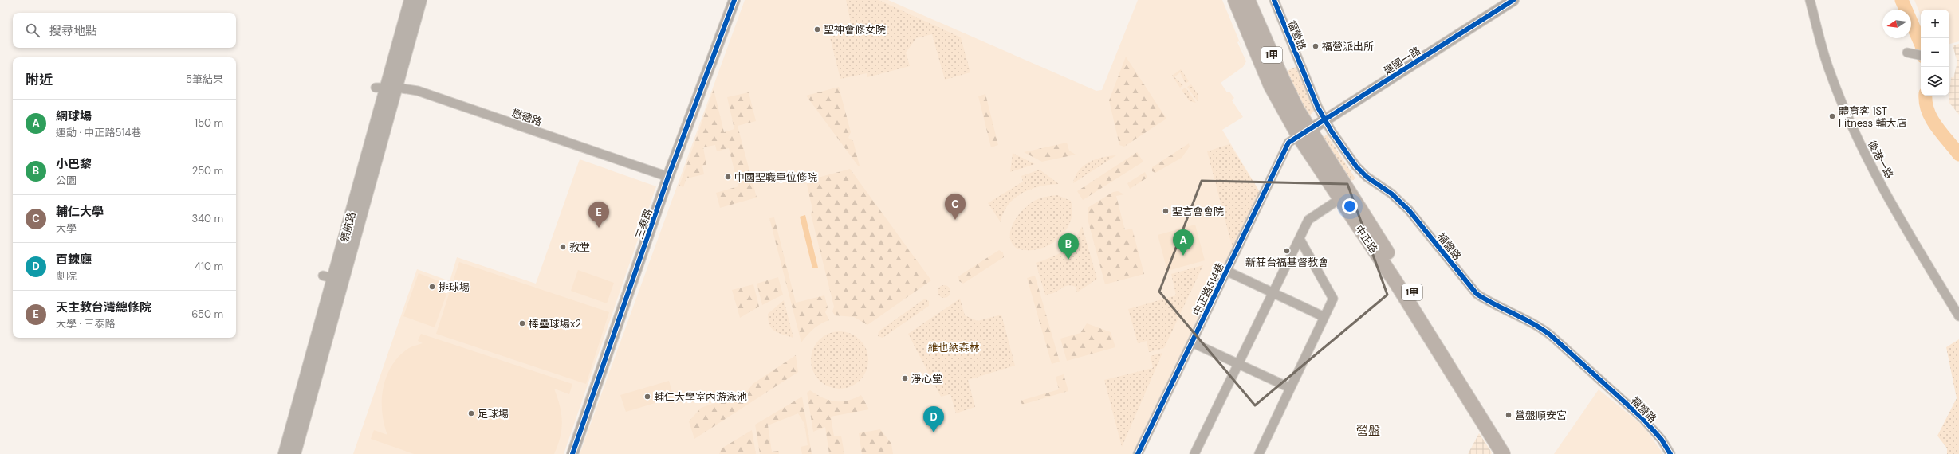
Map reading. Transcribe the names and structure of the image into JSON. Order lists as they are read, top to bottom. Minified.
{"streets":{"main road":["1甲","中正路"],"street":["福營路","建國一路","懋德路","後港一路","三泰路","領航路","中正路514巷"]},"crossings":[["福營路","建國一路"],["建國一路","中正路"],["建國一路","中正路514巷"],["懋德路","三泰路"],["懋德路","領航路"],["中正路","中正路514巷"]],"districts":["營盤"],"parks":["維也納森林"],"places":["聖神會修女院","福營派出所","體育客 1ST Fitness 輔大店","中國聖職單位修院","聖言會會院","教堂","新莊台福基督教會","排球場","棒壘球場x2","淨心堂","輔仁大學室內游泳池","足球場","營盤順安宮"],"north":"left","page":{"map_buttons":["+","−"],"search":"搜尋地點","heading":["附近","5筆結果"],"list":[{"mark":"A","name":"網球場","note":"運動 · 中正路514巷","value":"150 m"},{"mark":"B","name":"小巴黎","note":"公園","value":"250 m"},{"mark":"C","name":"輔仁大學","note":"大學","value":"340 m"},{"mark":"D","name":"百鍊廳","note":"劇院","value":"410 m"},{"mark":"E","name":"天主教台灣總修院","note":"大學 · 三泰路","value":"650 m"}],"pins":["C","E","A","B","D"]}}
